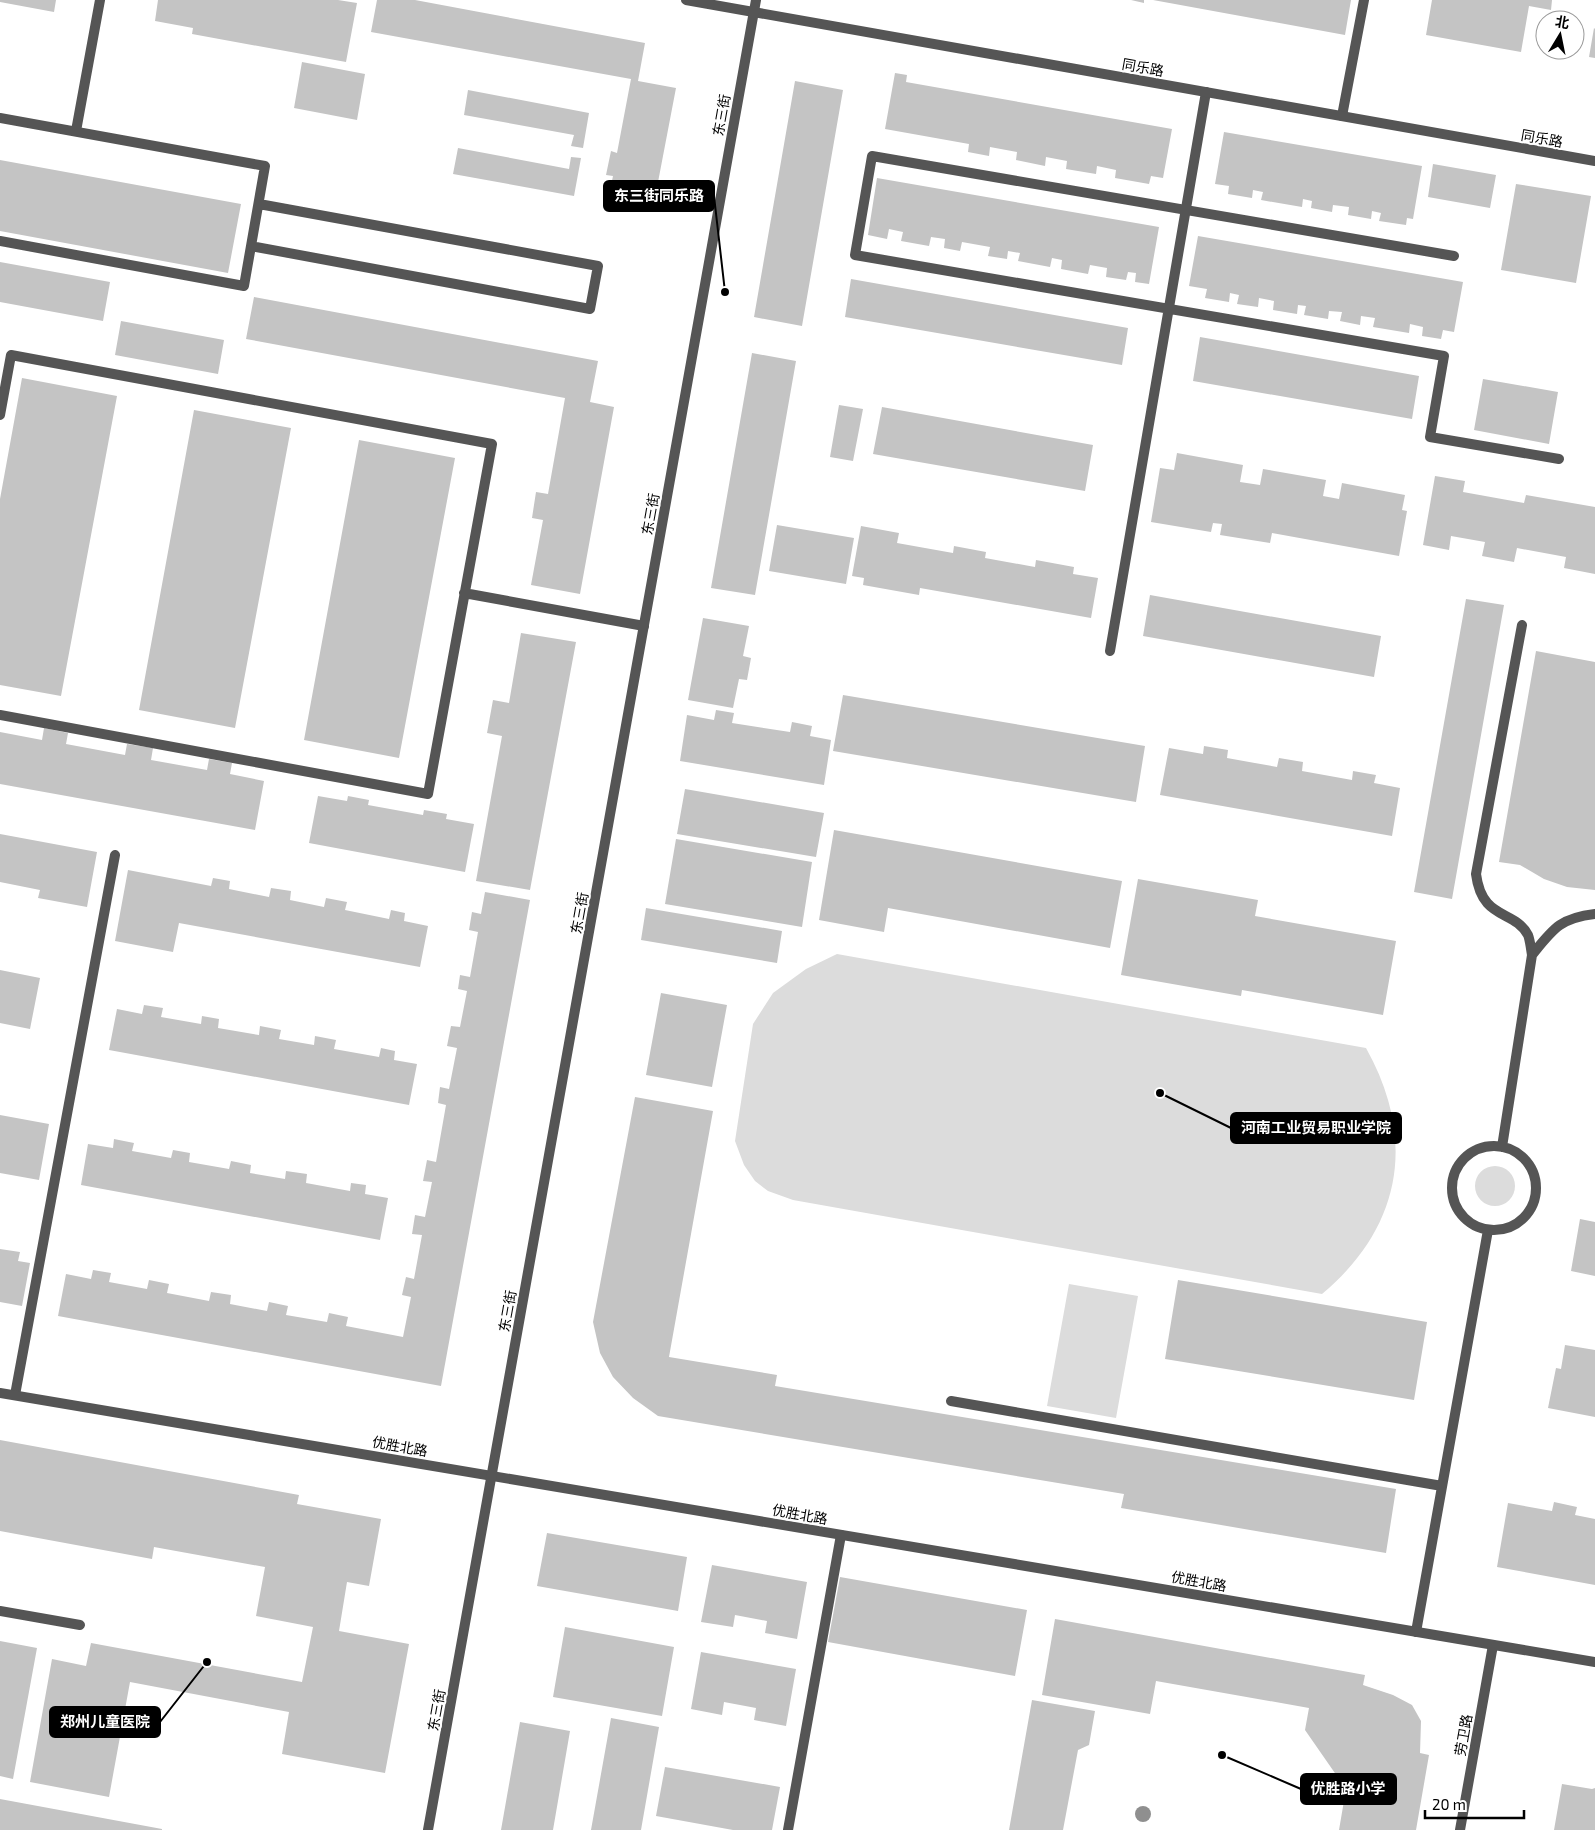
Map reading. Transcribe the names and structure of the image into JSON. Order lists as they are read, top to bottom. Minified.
{"streets":{"street":["同乐路","东三街","优胜北路","劳卫路"]},"crossings":[["同乐路","东三街"],["东三街","优胜北路"],["优胜北路","劳卫路"]],"places":["东三街同乐路","河南工业贸易职业学院","郑州儿童医院","优胜路小学"],"scale_bar":"20 m","north":"top"}
